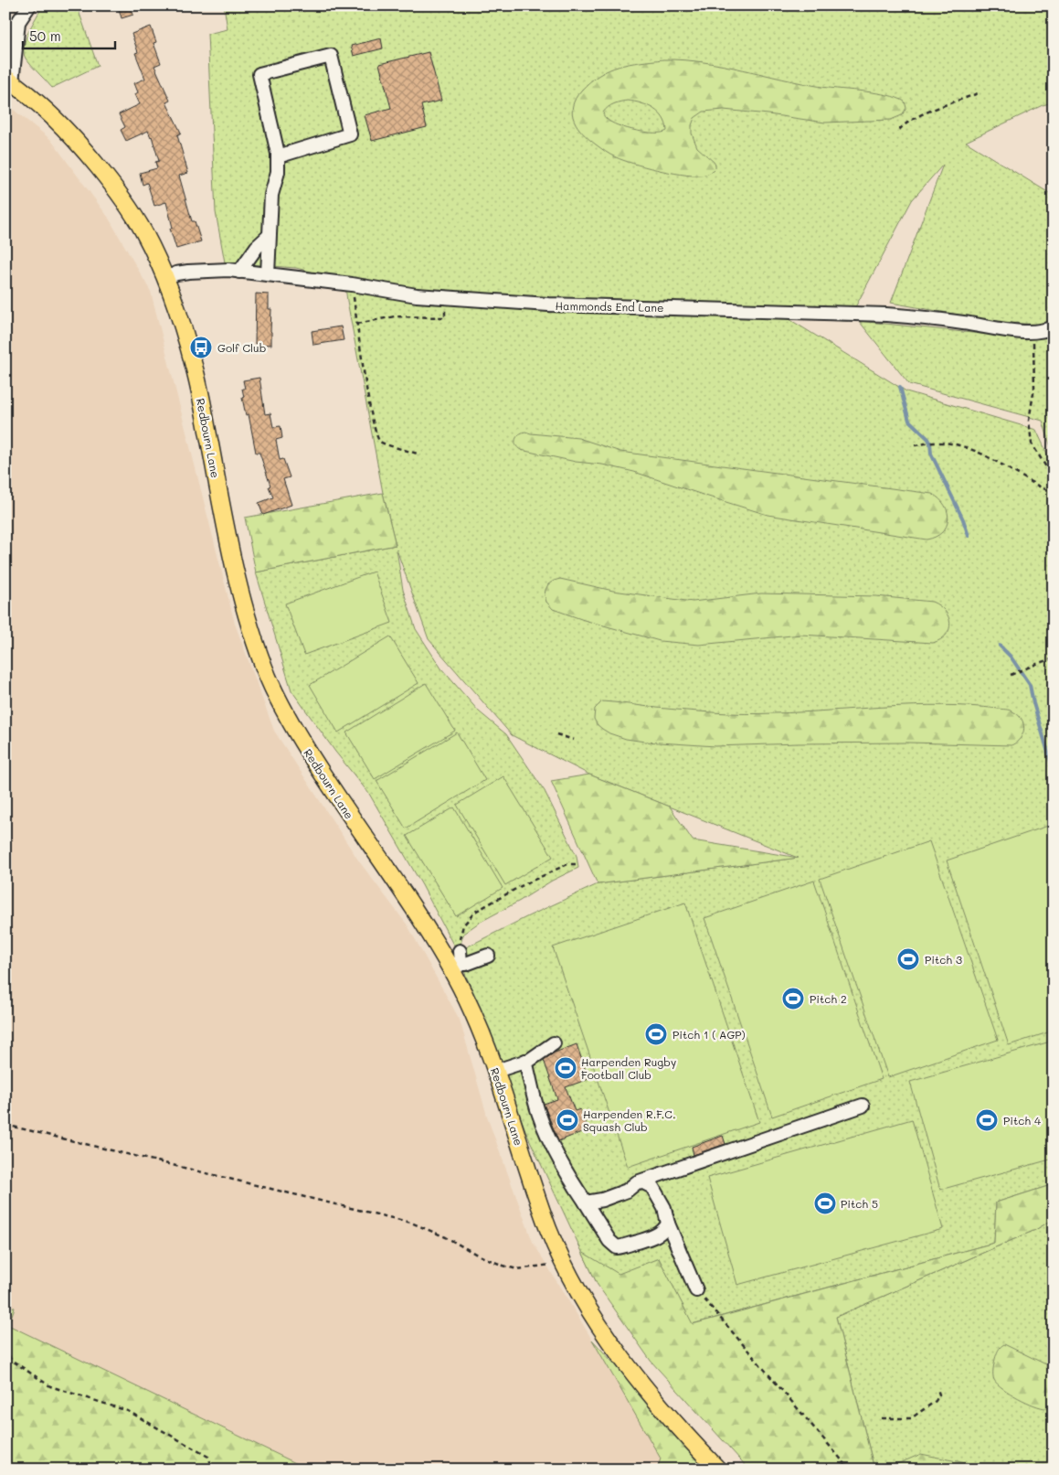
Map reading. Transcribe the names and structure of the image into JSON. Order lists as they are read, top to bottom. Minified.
{"streets":{"main road":["Redbourn Lane"],"street":["Hammonds End Lane"]},"crossings":[["Hammonds End Lane","Redbourn Lane"]],"places":{"bus stop":["Golf Club"],"sports":["Pitch 3","Pitch 2","Pitch 1 ( AGP)","Harpenden Rugby Football Club","Harpenden R.F.C. Squash Club","Pitch 4","Pitch 5"]},"scale_bar":"50 m"}
